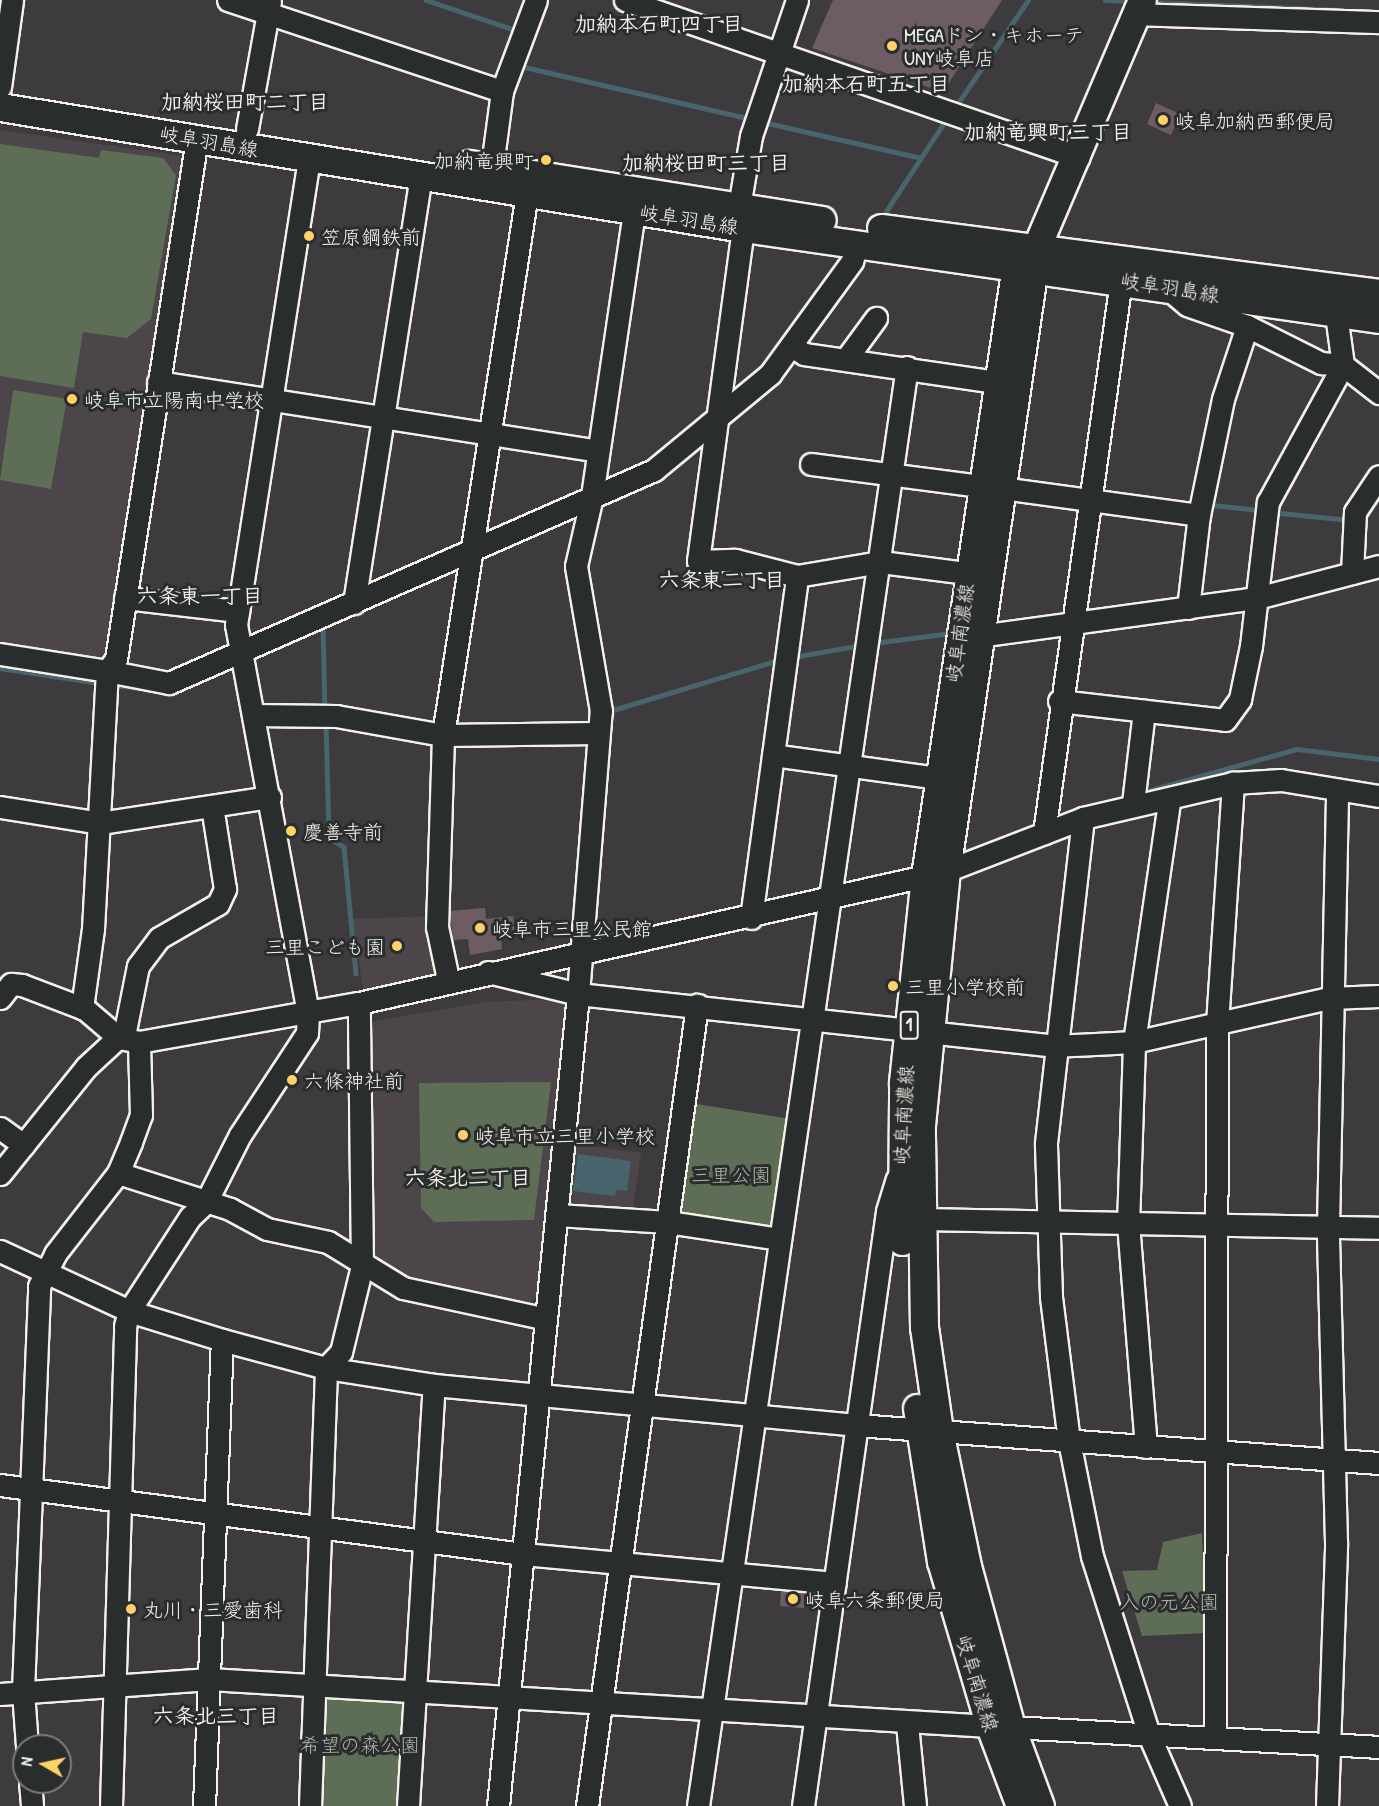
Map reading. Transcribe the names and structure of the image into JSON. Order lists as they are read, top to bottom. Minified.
{"streets":{"main road":["岐阜羽島線","岐阜南濃線","1"]},"crossings":[["岐阜羽島線","岐阜南濃線"]],"districts":["加納本石町四丁目","加納本石町五丁目","加納桜田町二丁目","加納竜興町三丁目","加納桜田町三丁目","六条東二丁目","六条東一丁目","六条北二丁目","六条北三丁目"],"parks":["三里公園","入の元公園","希望の森公園"],"places":["MEGAドン・キホーテ UNY岐阜店","岐阜加納西郵便局","加納竜興町","笠原鋼鉄前","岐阜市立陽南中学校","慶善寺前","岐阜市三里公民館","三里こども園","三里小学校前","六條神社前","岐阜市立三里小学校","岐阜六条郵便局","丸川・三愛歯科"],"north":"left"}
